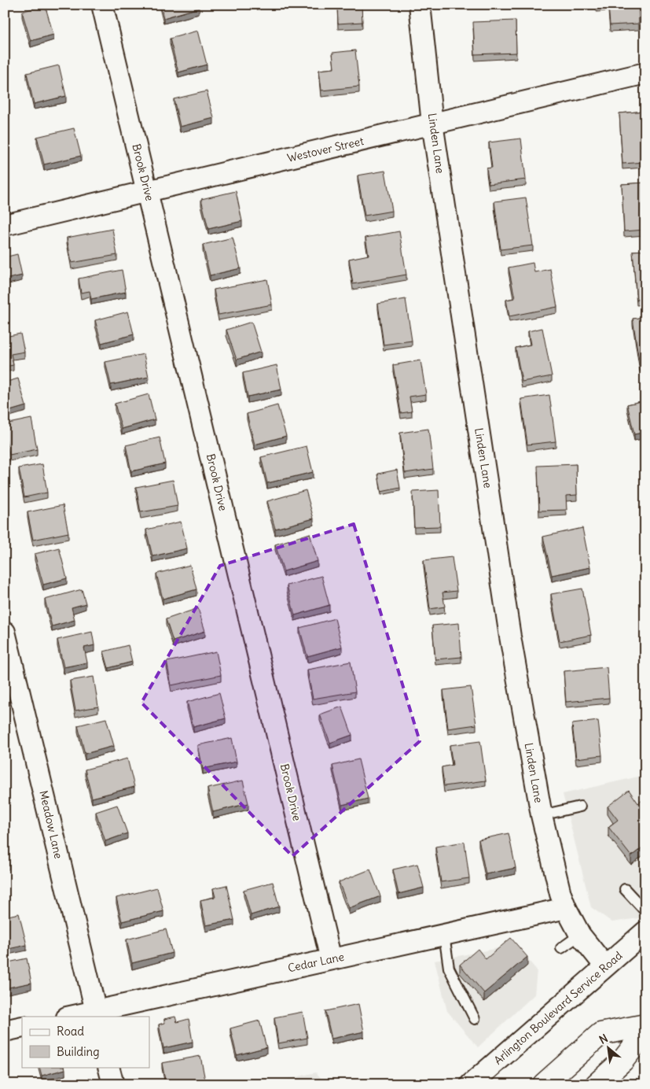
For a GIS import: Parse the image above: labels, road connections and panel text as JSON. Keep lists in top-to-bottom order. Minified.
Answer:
{"streets":{"street":["Linden Lane","Westover Street","Brook Drive","Meadow Lane","Cedar Lane","Arlington Boulevard Service Road"]},"crossings":[["Linden Lane","Westover Street"],["Linden Lane","Cedar Lane"],["Linden Lane","Arlington Boulevard Service Road"],["Westover Street","Brook Drive"],["Brook Drive","Cedar Lane"],["Meadow Lane","Cedar Lane"]],"legend":["Road","Building"],"north":"top left"}
